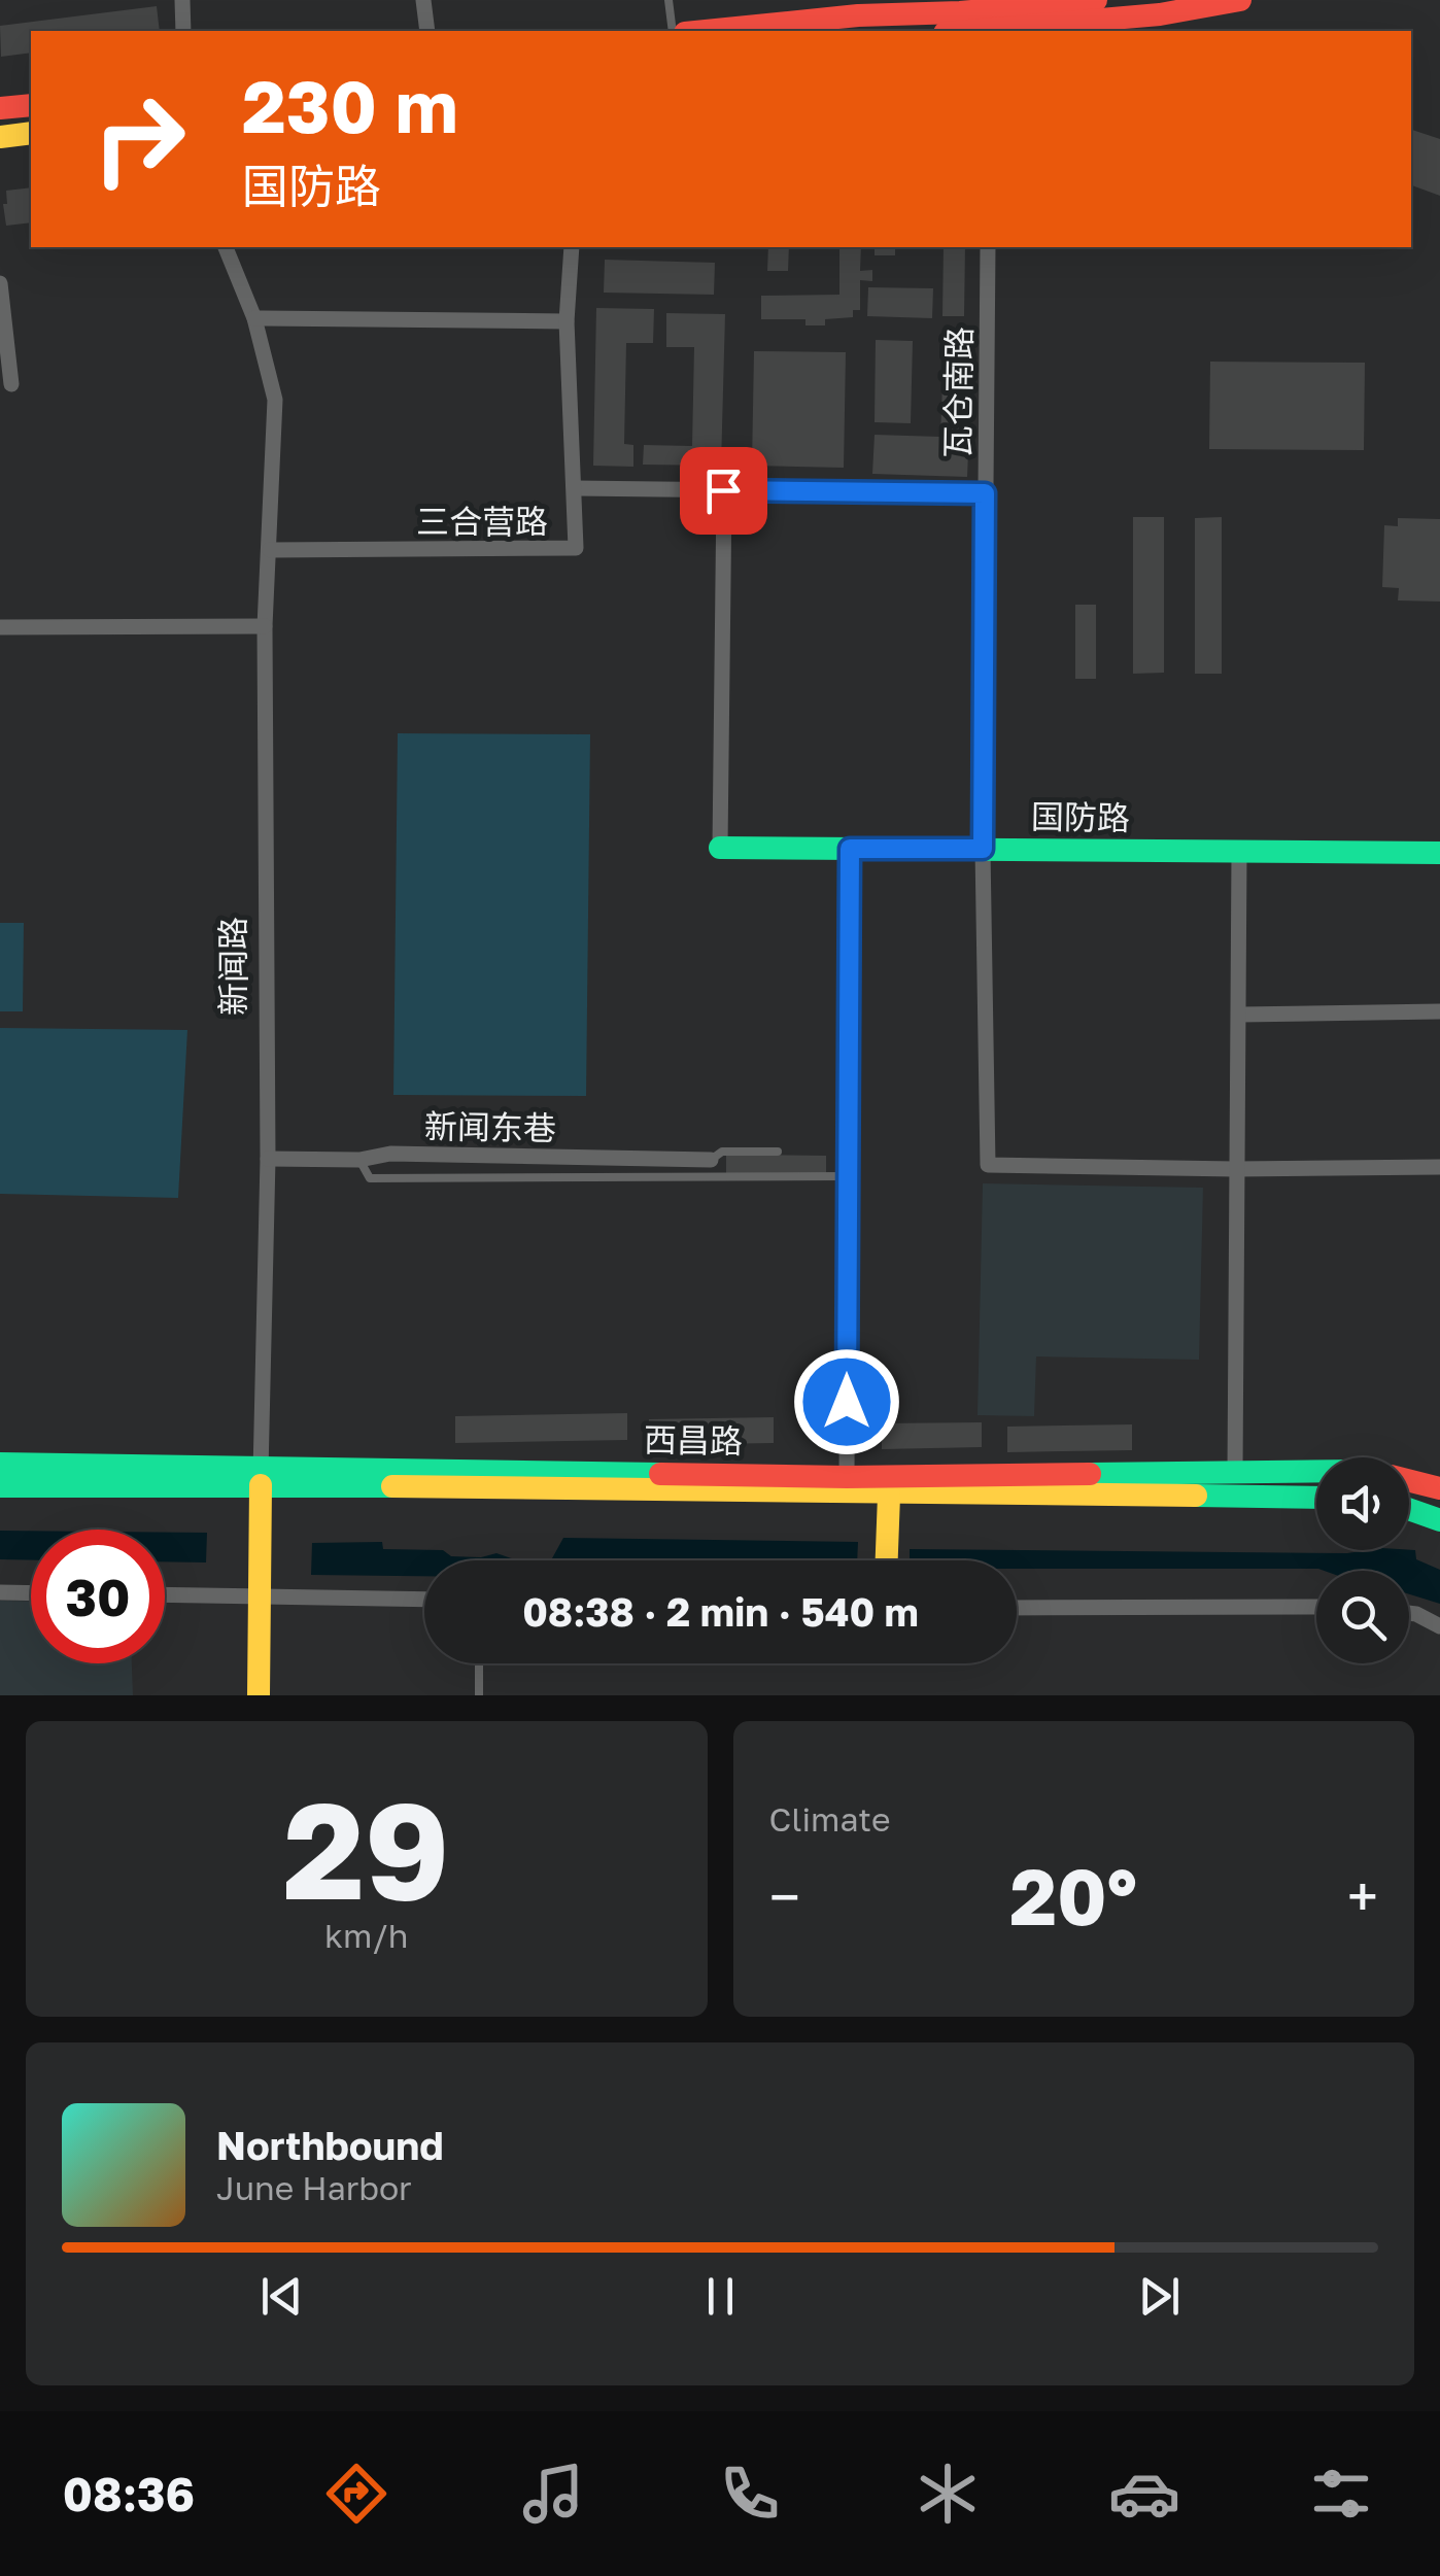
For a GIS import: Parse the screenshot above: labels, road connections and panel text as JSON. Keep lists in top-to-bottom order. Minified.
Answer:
{"streets":{"main road":["国防路","新闻路","西昌路"],"street":["瓦仓南路","三合营路","新闻东巷"]},"crossings":[["瓦仓南路","国防路"],["三合营路","新闻路"],["新闻路","新闻东巷"],["新闻路","西昌路"]],"page":{"turn":["230 m","国防路"],"limit":"30","trip":"08:38 · 2 min · 540 m","tile":[["29","km/h"],"Climate"],"heat":["−","20°","+"],"song":["Northbound","June Harbor"],"tabs":"08:36"}}
